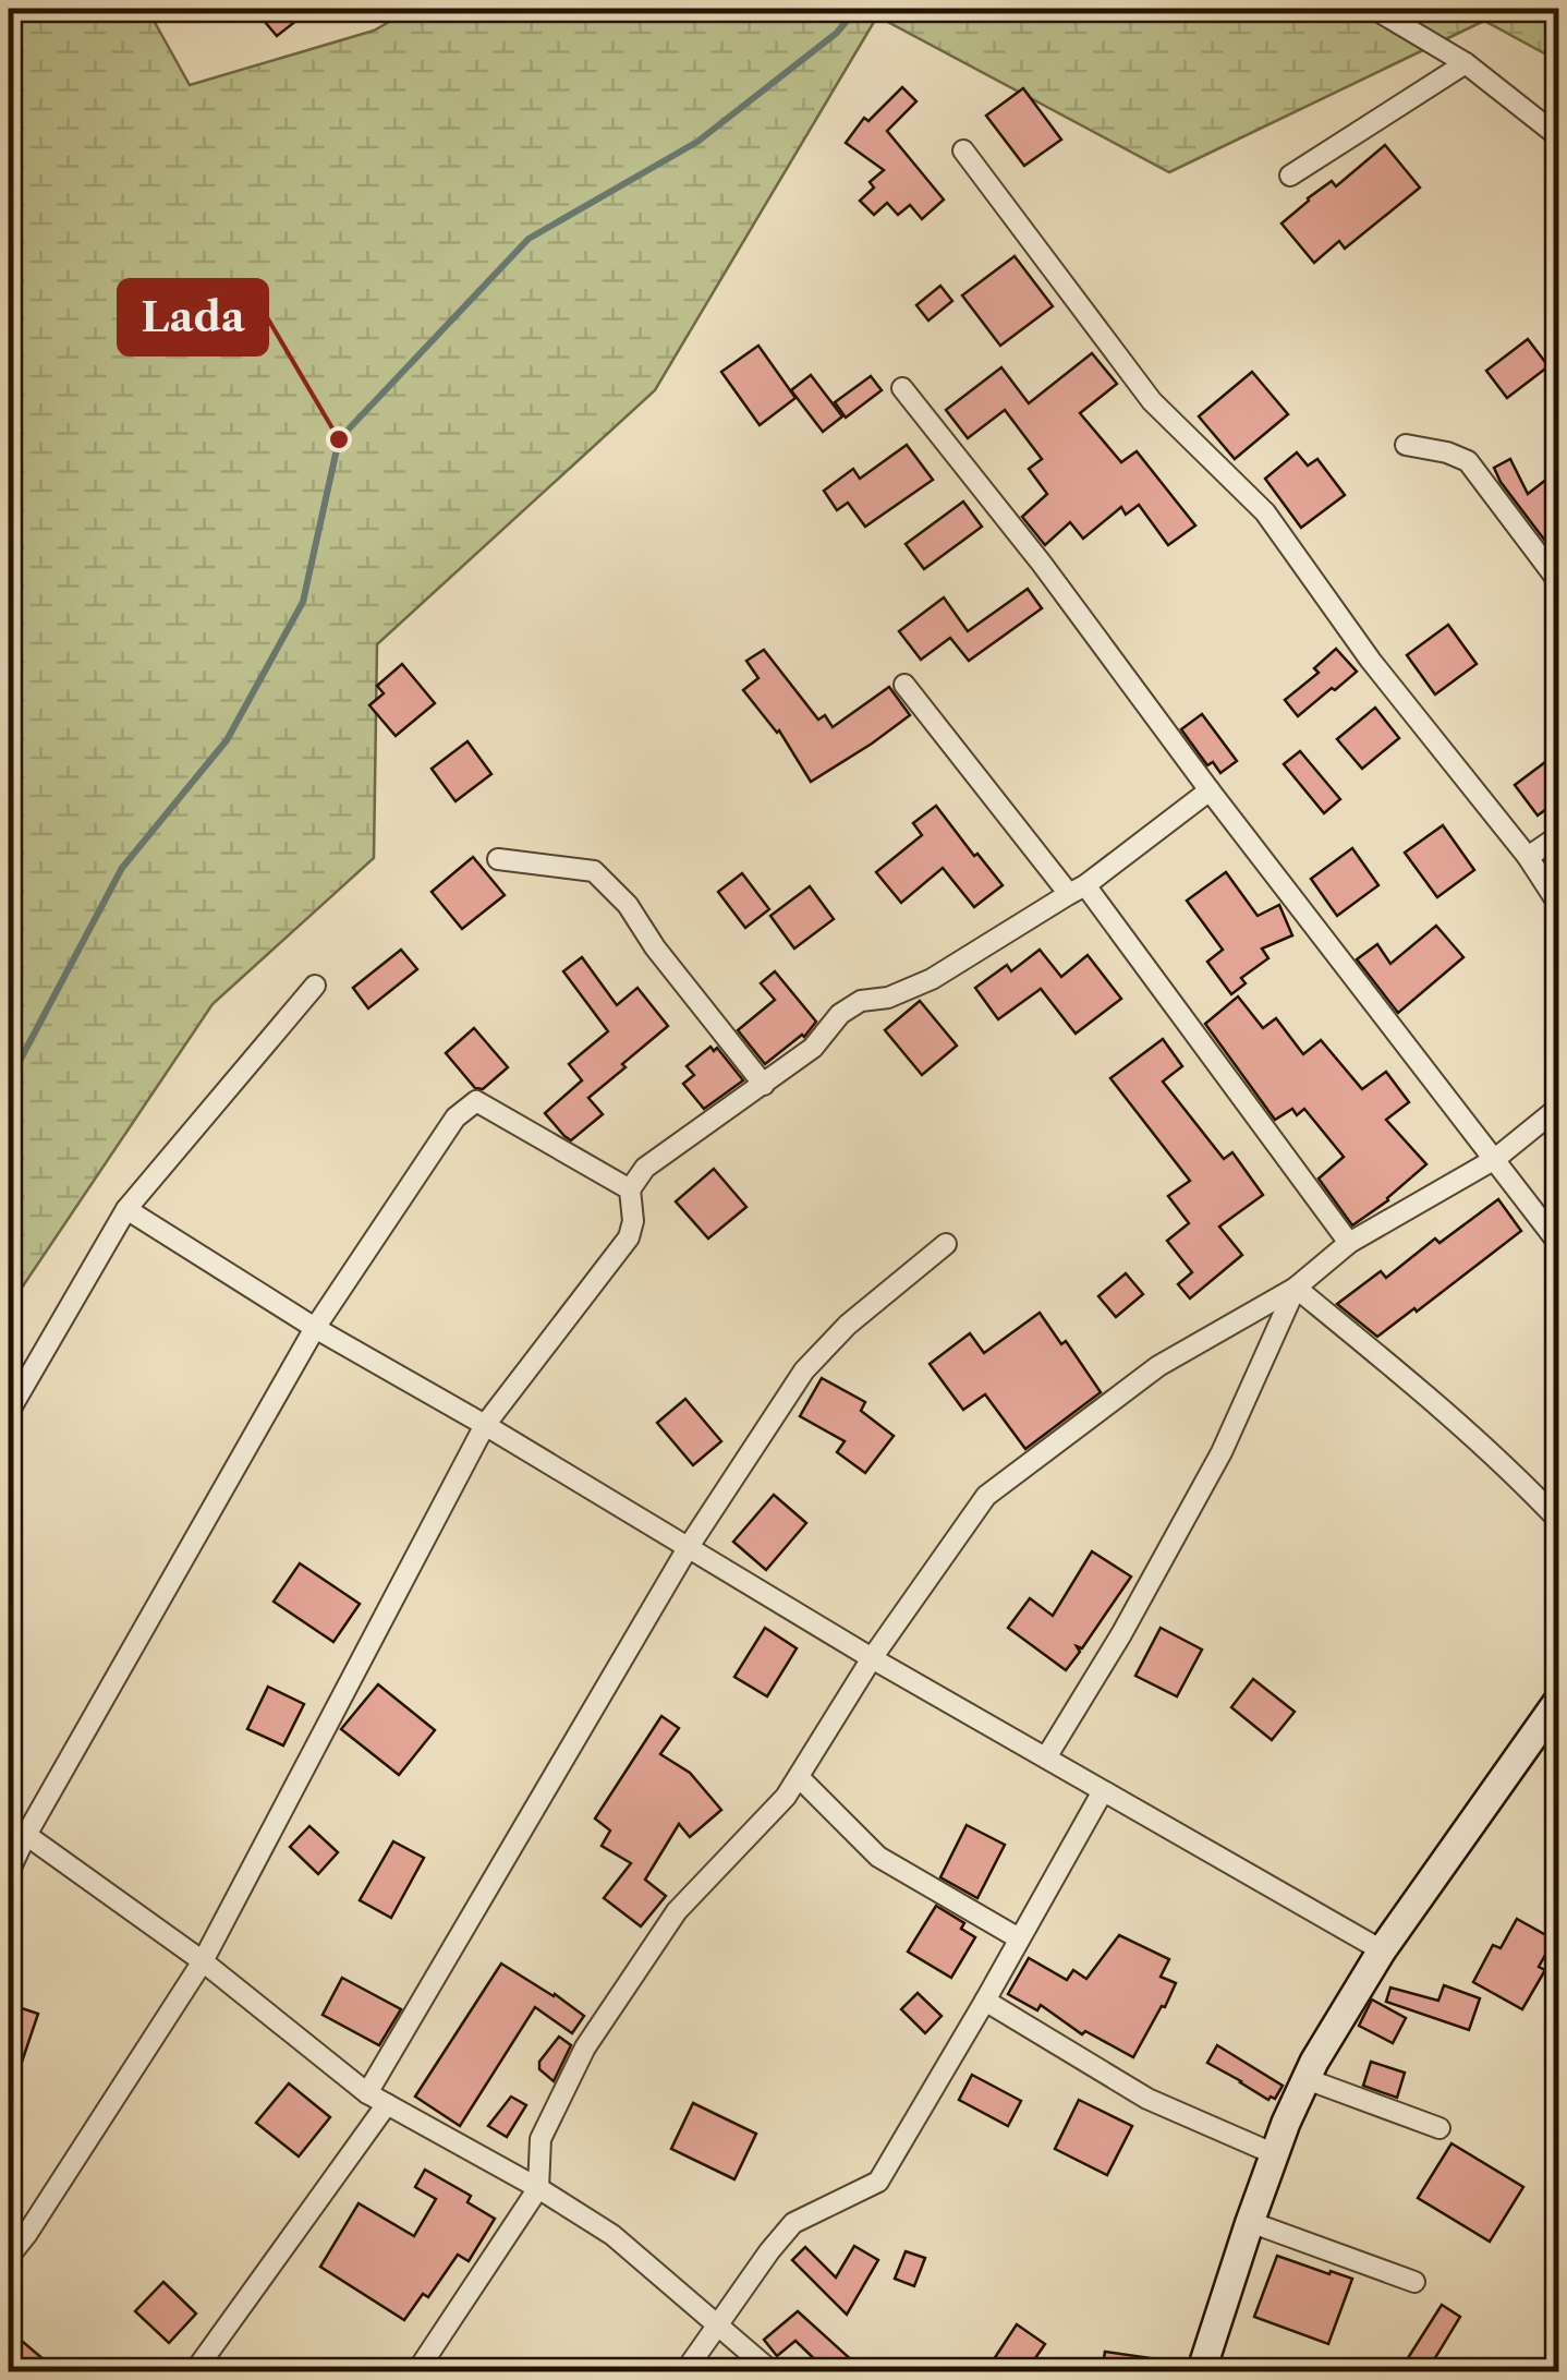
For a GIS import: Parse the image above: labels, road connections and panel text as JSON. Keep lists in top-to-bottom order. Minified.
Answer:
{"places":["Lada"]}
